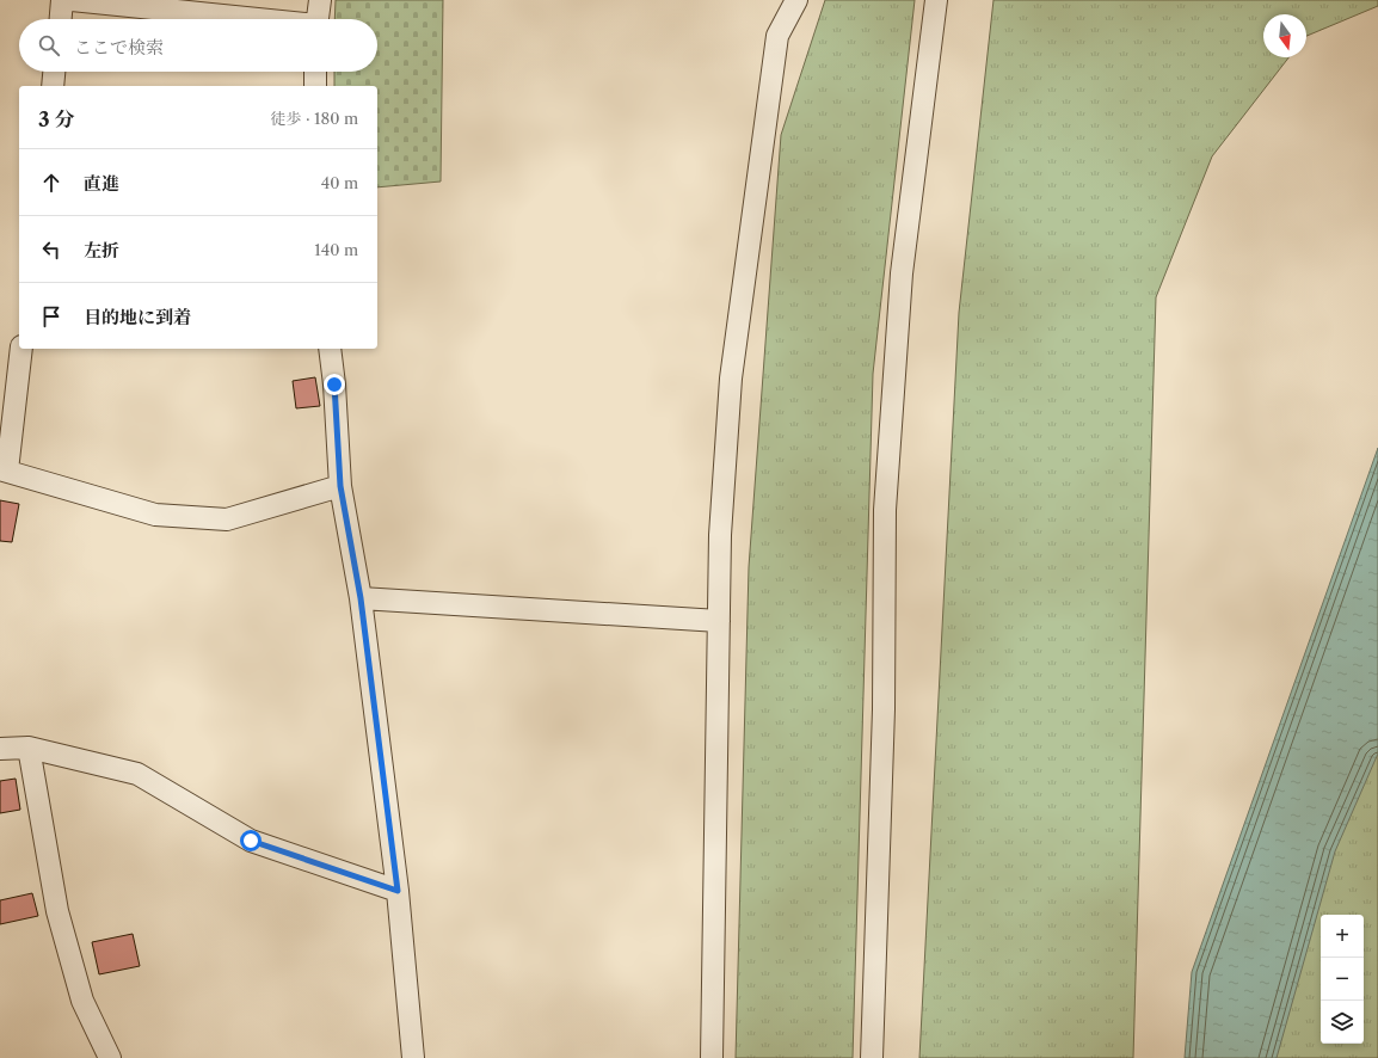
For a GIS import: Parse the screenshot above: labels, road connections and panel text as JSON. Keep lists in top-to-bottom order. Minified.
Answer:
{"north":"bottom","page":{"search":"ここで検索","heading":["3 分","徒歩 · 180 m"],"list":[["直進","40 m"],["左折","140 m"],"目的地に到着"],"map_buttons":["+","−"]}}
